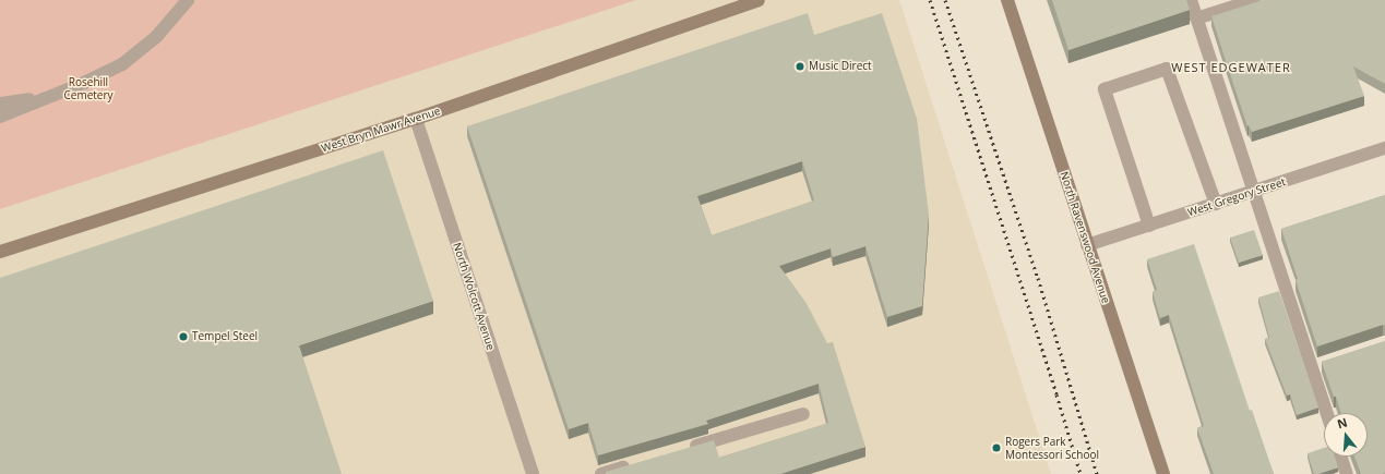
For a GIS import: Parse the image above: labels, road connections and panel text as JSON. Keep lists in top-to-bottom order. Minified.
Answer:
{"streets":{"street":["West Bryn Mawr Avenue","West Gregory Street","North Ravenswood Avenue","North Wolcott Avenue"]},"crossings":[["West Bryn Mawr Avenue","North Wolcott Avenue"],["West Gregory Street","North Ravenswood Avenue"]],"districts":["WEST EDGEWATER"],"parks":["Rosehill Cemetery"],"places":["Music Direct","Tempel Steel","Rogers Park Montessori School"],"north":"top"}
